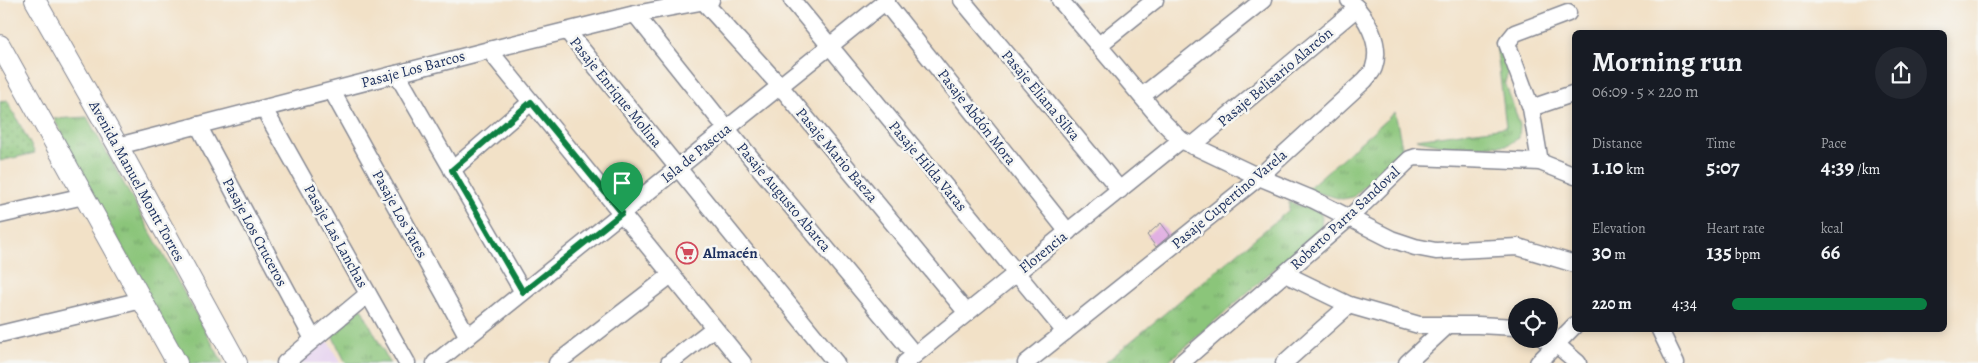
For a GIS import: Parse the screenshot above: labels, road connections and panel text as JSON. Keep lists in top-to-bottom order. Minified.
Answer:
{"streets":{"street":["Pasaje Los Barcos","Pasaje Belisario Alarcón","Pasaje Enrique Molina","Pasaje Eliana Silva","Pasaje Abdón Mora","Isla de Pascua","Pasaje Mario Baeza","Pasaje Hilda Varas","Avenida Manuel Montt Torres","Pasaje Augusto Abarca","Pasaje Cupertino Varela","Pasaje Los Yates","Roberto Parra Sandoval","Pasaje Los Cruceros","Pasaje Las Lanchas","Florencia"]},"crossings":[["Pasaje Los Barcos","Pasaje Enrique Molina"],["Pasaje Los Barcos","Pasaje Mario Baeza"],["Pasaje Los Barcos","Avenida Manuel Montt Torres"],["Pasaje Los Barcos","Pasaje Augusto Abarca"],["Pasaje Los Barcos","Pasaje Los Yates"],["Pasaje Los Barcos","Pasaje Los Cruceros"],["Pasaje Los Barcos","Pasaje Las Lanchas"],["Pasaje Belisario Alarcón","Pasaje Cupertino Varela"],["Pasaje Belisario Alarcón","Florencia"],["Pasaje Enrique Molina","Isla de Pascua"],["Pasaje Eliana Silva","Florencia"],["Pasaje Abdón Mora","Isla de Pascua"],["Pasaje Abdón Mora","Florencia"],["Isla de Pascua","Pasaje Mario Baeza"],["Isla de Pascua","Pasaje Hilda Varas"],["Isla de Pascua","Pasaje Augusto Abarca"],["Isla de Pascua","Pasaje Los Yates"],["Pasaje Mario Baeza","Florencia"],["Pasaje Hilda Varas","Pasaje Cupertino Varela"],["Pasaje Hilda Varas","Florencia"],["Pasaje Augusto Abarca","Florencia"]],"places":{"supermarket":["Almacén"]},"page":{"heading":["Morning run","06:09 · 5 × 220 m"],"stats":[["Distance","1.10 km"],["Time","5:07"],["Pace","4:39 /km"],["Elevation","30 m"],["Heart rate","135 bpm"],["kcal","66"]],"list":[{"name":"220 m","note":"4:34"}]}}
